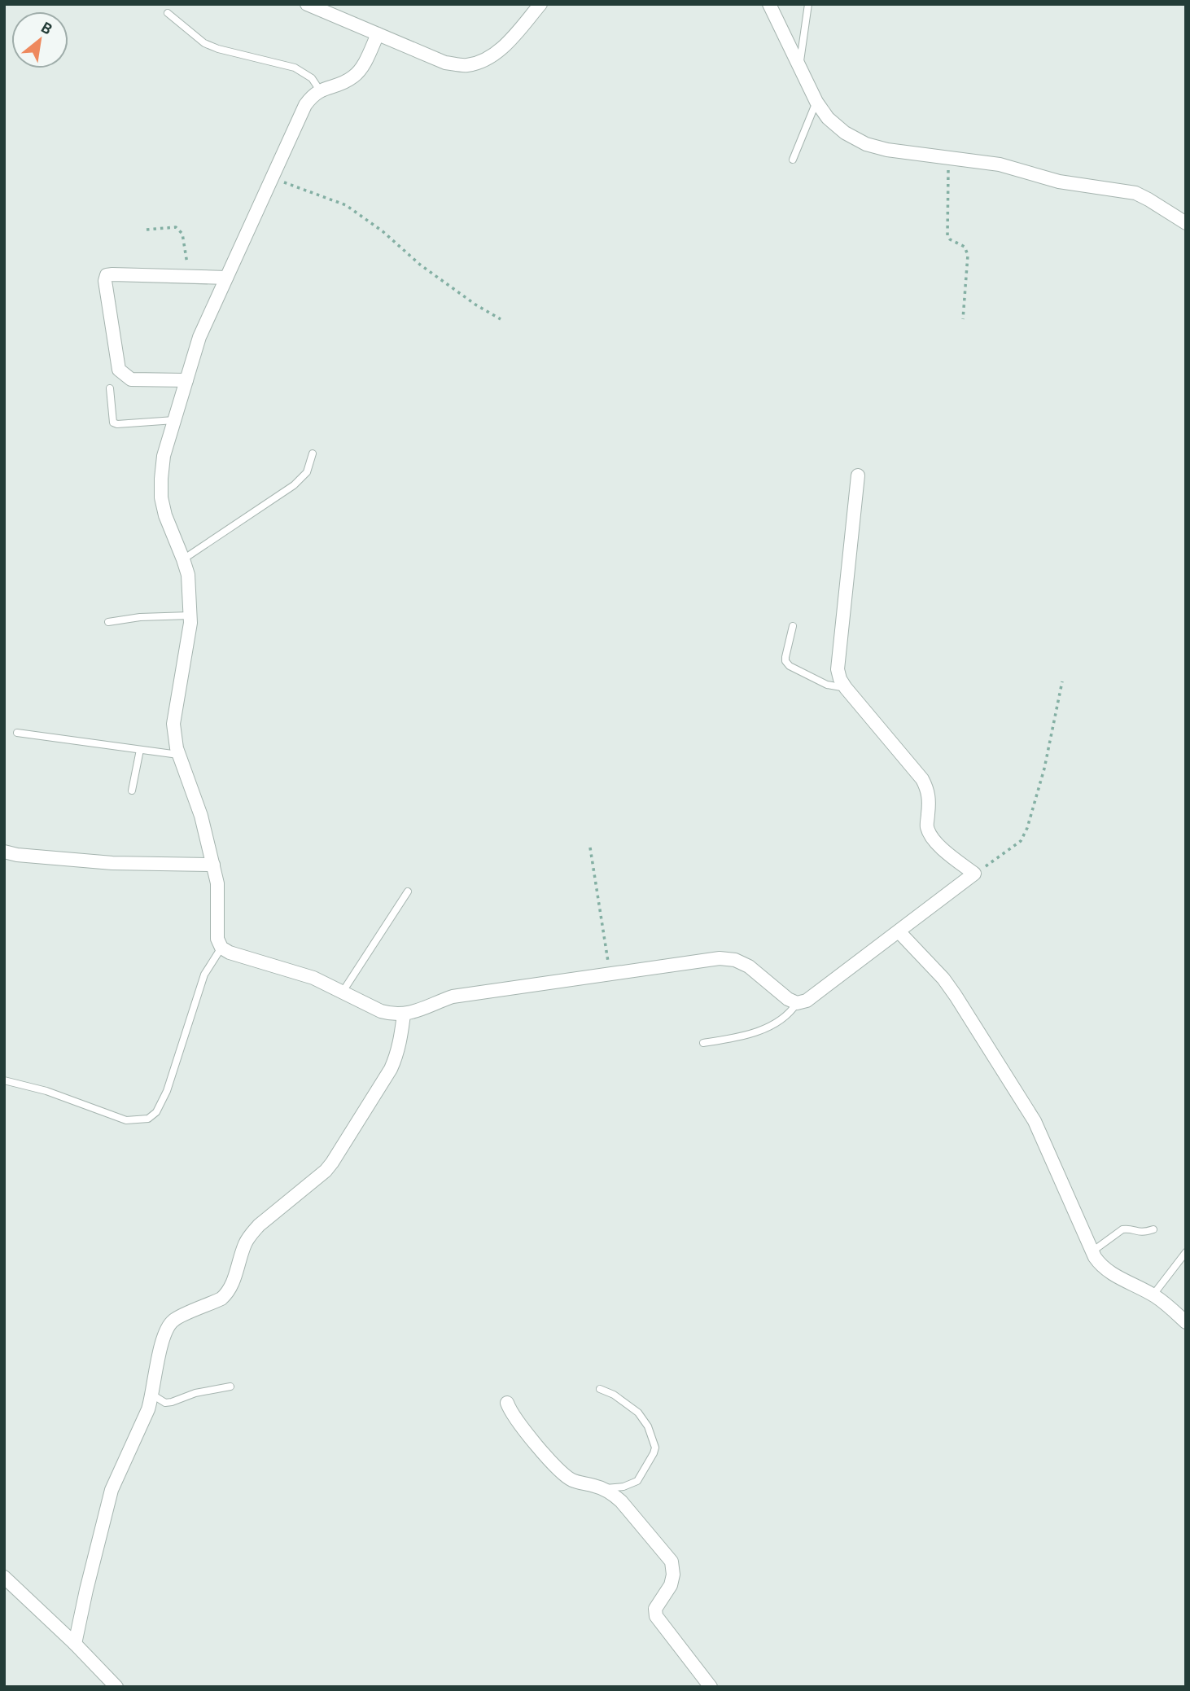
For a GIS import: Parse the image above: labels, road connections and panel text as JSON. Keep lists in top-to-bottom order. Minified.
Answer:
{"north":"top right"}
